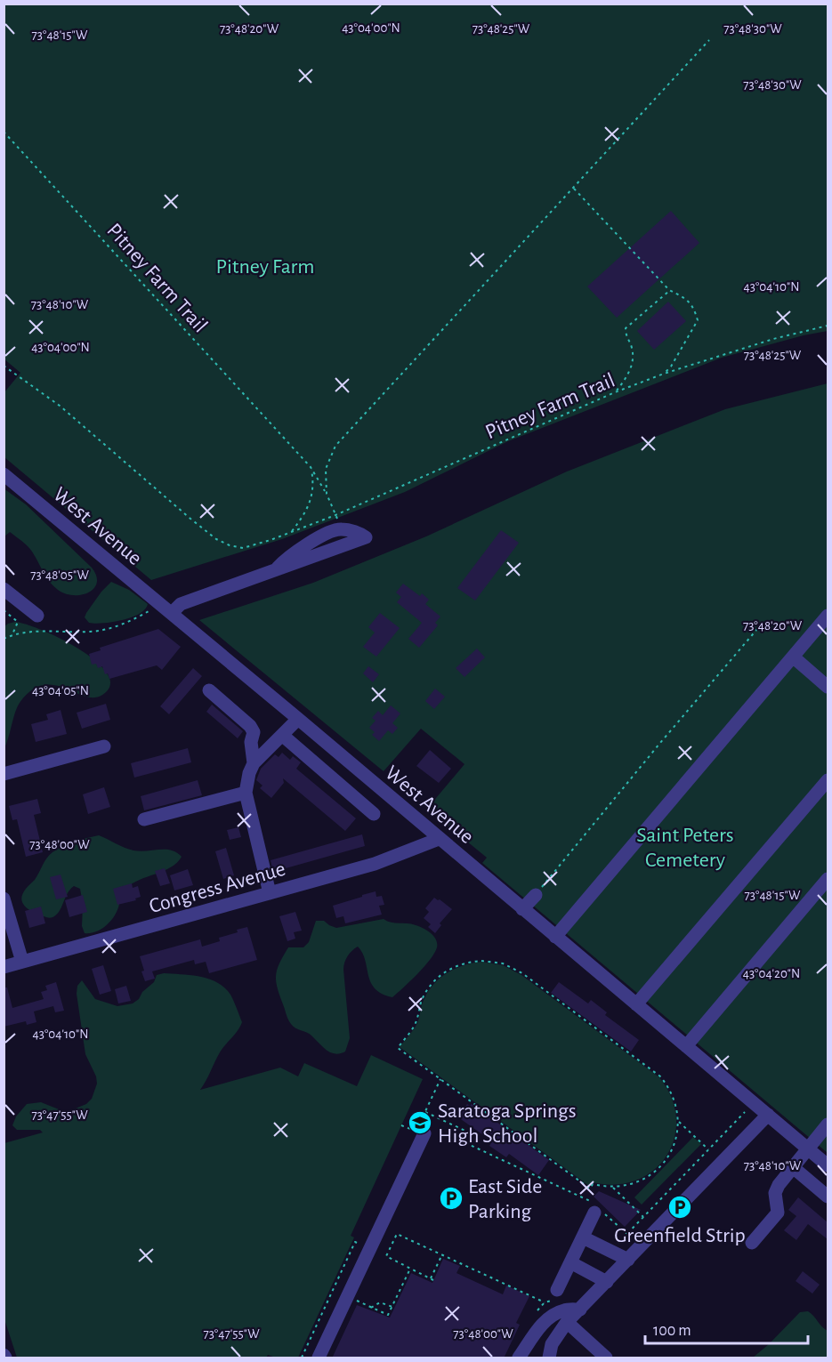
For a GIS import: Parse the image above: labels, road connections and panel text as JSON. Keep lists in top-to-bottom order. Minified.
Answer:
{"streets":{"street":["West Avenue","Congress Avenue"],"path":["Pitney Farm Trail"]},"crossings":[["West Avenue","Congress Avenue"]],"parks":["Pitney Farm","Saint Peters Cemetery"],"places":{"school or university":["Saratoga Springs High School"],"parking":["East Side Parking","Greenfield Strip"]},"scale_bar":"100 m","coordinates":["43°04'00\"N","73°48'20\"W","73°48'25\"W","73°48'30\"W","73°48'15\"W","43°04'10\"N","73°48'10\"W","73°48'05\"W","43°04'05\"N","73°48'00\"W","43°04'20\"N","73°47'55\"W"]}
